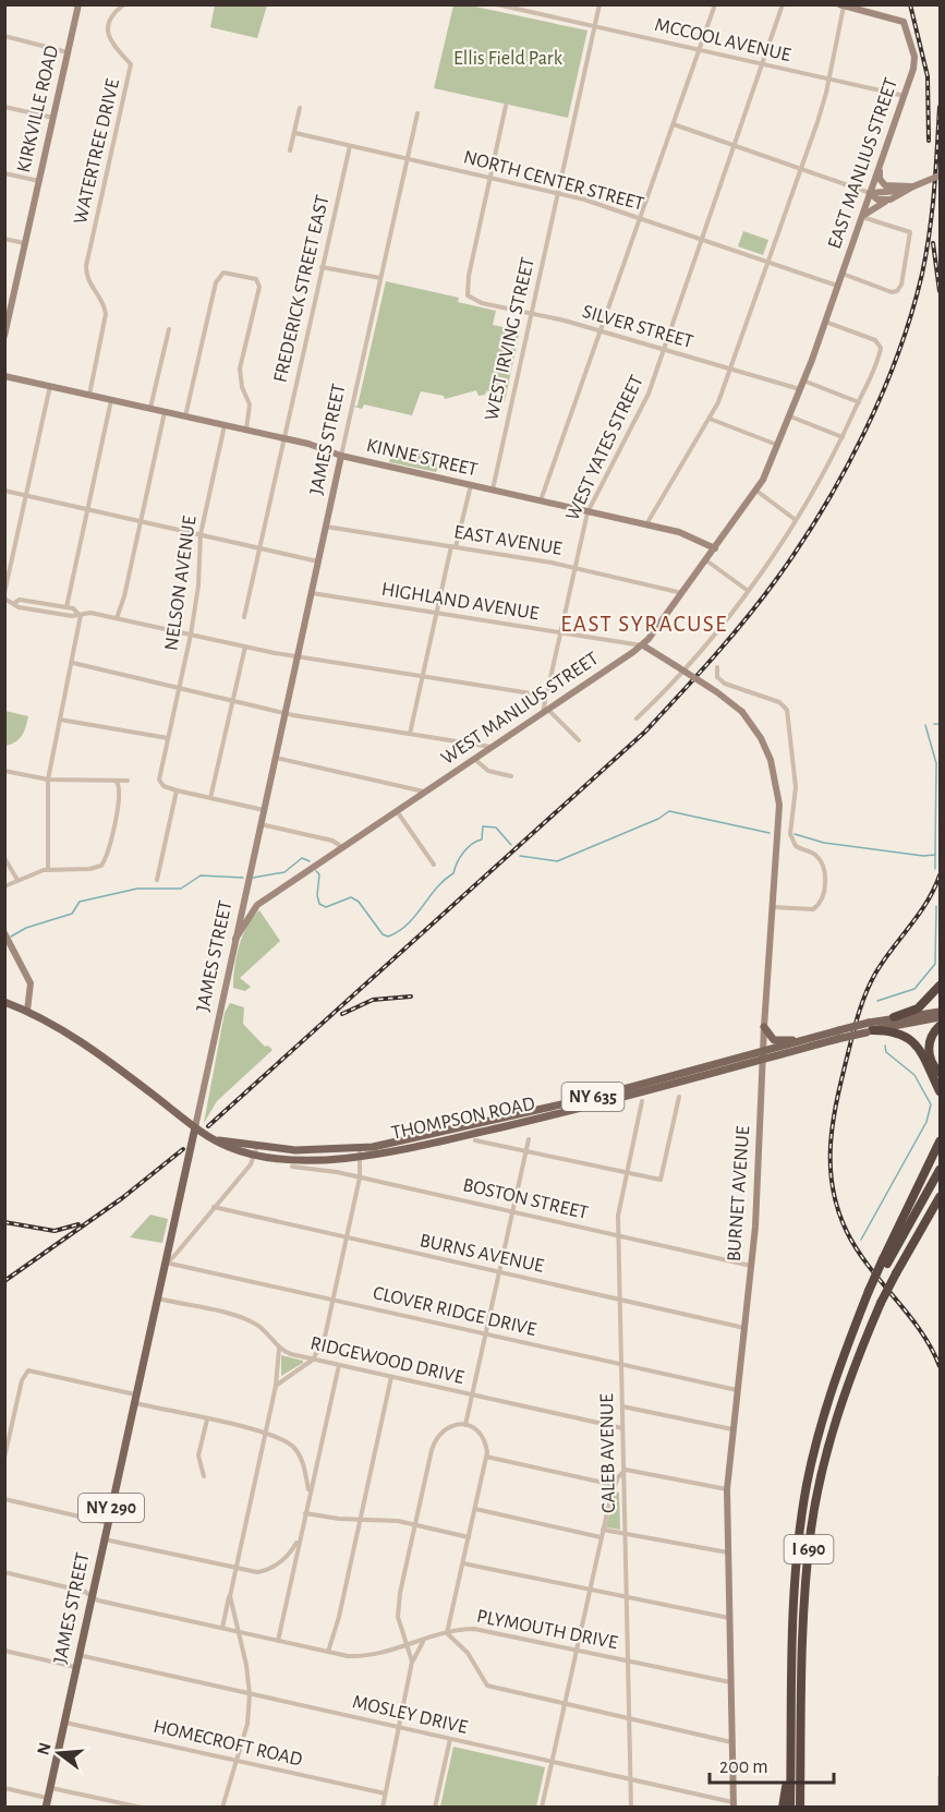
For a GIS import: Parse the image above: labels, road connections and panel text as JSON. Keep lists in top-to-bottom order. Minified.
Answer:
{"streets":{"highway":["I 690"],"main road":["JAMES STREET","NY 635","THOMPSON ROAD","NY 290"],"street":["MCCOOL AVENUE","KIRKVILLE ROAD","WATERTREE DRIVE","EAST MANLIUS STREET","NORTH CENTER STREET","FREDERICK STREET EAST","SILVER STREET","WEST IRVING STREET","WEST YATES STREET","KINNE STREET","EAST AVENUE","NELSON AVENUE","HIGHLAND AVENUE","WEST MANLIUS STREET","BURNET AVENUE","BOSTON STREET","BURNS AVENUE","CLOVER RIDGE DRIVE","RIDGEWOOD DRIVE","CALEB AVENUE","PLYMOUTH DRIVE","MOSLEY DRIVE","HOMECROFT ROAD"]},"crossings":[["MCCOOL AVENUE","EAST MANLIUS STREET"],["MCCOOL AVENUE","WEST IRVING STREET"],["MCCOOL AVENUE","WEST YATES STREET"],["WATERTREE DRIVE","KINNE STREET"],["EAST MANLIUS STREET","WEST MANLIUS STREET"],["NORTH CENTER STREET","FREDERICK STREET EAST"],["NORTH CENTER STREET","SILVER STREET"],["NORTH CENTER STREET","WEST IRVING STREET"],["NORTH CENTER STREET","JAMES STREET"],["NORTH CENTER STREET","WEST YATES STREET"],["NORTH CENTER STREET","WEST MANLIUS STREET"],["FREDERICK STREET EAST","KINNE STREET"],["SILVER STREET","WEST IRVING STREET"],["SILVER STREET","WEST YATES STREET"],["SILVER STREET","WEST MANLIUS STREET"],["WEST IRVING STREET","KINNE STREET"],["JAMES STREET","KINNE STREET"],["JAMES STREET","EAST AVENUE"],["JAMES STREET","HIGHLAND AVENUE"],["JAMES STREET","WEST MANLIUS STREET"],["JAMES STREET","THOMPSON ROAD"],["JAMES STREET","CLOVER RIDGE DRIVE"],["JAMES STREET","RIDGEWOOD DRIVE"],["JAMES STREET","PLYMOUTH DRIVE"],["JAMES STREET","MOSLEY DRIVE"],["JAMES STREET","HOMECROFT ROAD"],["WEST YATES STREET","KINNE STREET"],["WEST YATES STREET","EAST AVENUE"],["WEST YATES STREET","HIGHLAND AVENUE"],["WEST YATES STREET","WEST MANLIUS STREET"],["KINNE STREET","NELSON AVENUE"],["KINNE STREET","WEST MANLIUS STREET"],["EAST AVENUE","WEST MANLIUS STREET"],["HIGHLAND AVENUE","WEST MANLIUS STREET"],["HIGHLAND AVENUE","BURNET AVENUE"],["WEST MANLIUS STREET","BURNET AVENUE"],["THOMPSON ROAD","BURNET AVENUE"],["BURNET AVENUE","BOSTON STREET"],["BURNET AVENUE","BURNS AVENUE"],["BURNET AVENUE","CLOVER RIDGE DRIVE"],["BURNET AVENUE","PLYMOUTH DRIVE"],["BURNET AVENUE","MOSLEY DRIVE"],["BOSTON STREET","CALEB AVENUE"],["BURNS AVENUE","CALEB AVENUE"],["CLOVER RIDGE DRIVE","CALEB AVENUE"],["RIDGEWOOD DRIVE","CALEB AVENUE"],["CALEB AVENUE","PLYMOUTH DRIVE"],["CALEB AVENUE","MOSLEY DRIVE"]],"districts":["EAST SYRACUSE"],"parks":["Ellis Field Park"],"scale_bar":"200 m","north":"left"}
